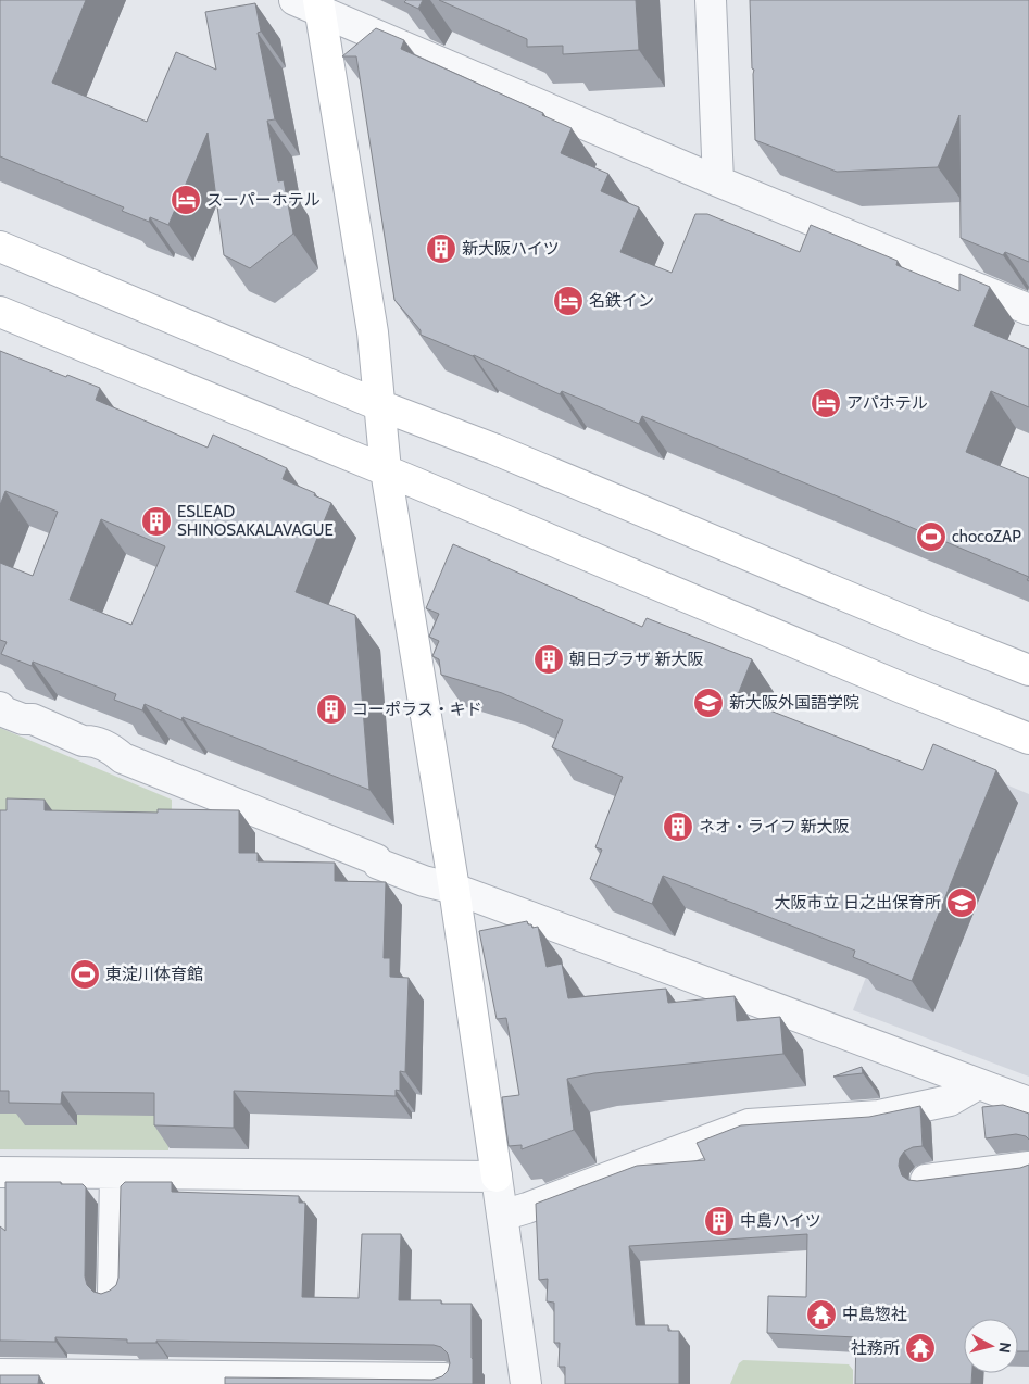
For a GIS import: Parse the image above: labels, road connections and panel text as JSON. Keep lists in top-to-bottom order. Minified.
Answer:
{"places":{"hotel":["スーパーホテル","名鉄イン","アパホテル"],"building":["新大阪ハイツ","ESLEAD SHINOSAKALAVAGUE","朝日プラザ 新大阪","コーポラス・キド","ネオ・ライフ 新大阪","中島ハイツ"],"sports":["chocoZAP","東淀川体育館"],"school or university":["新大阪外国語学院","大阪市立 日之出保育所"],"temple":["中島惣社","社務所"]},"north":"right"}
